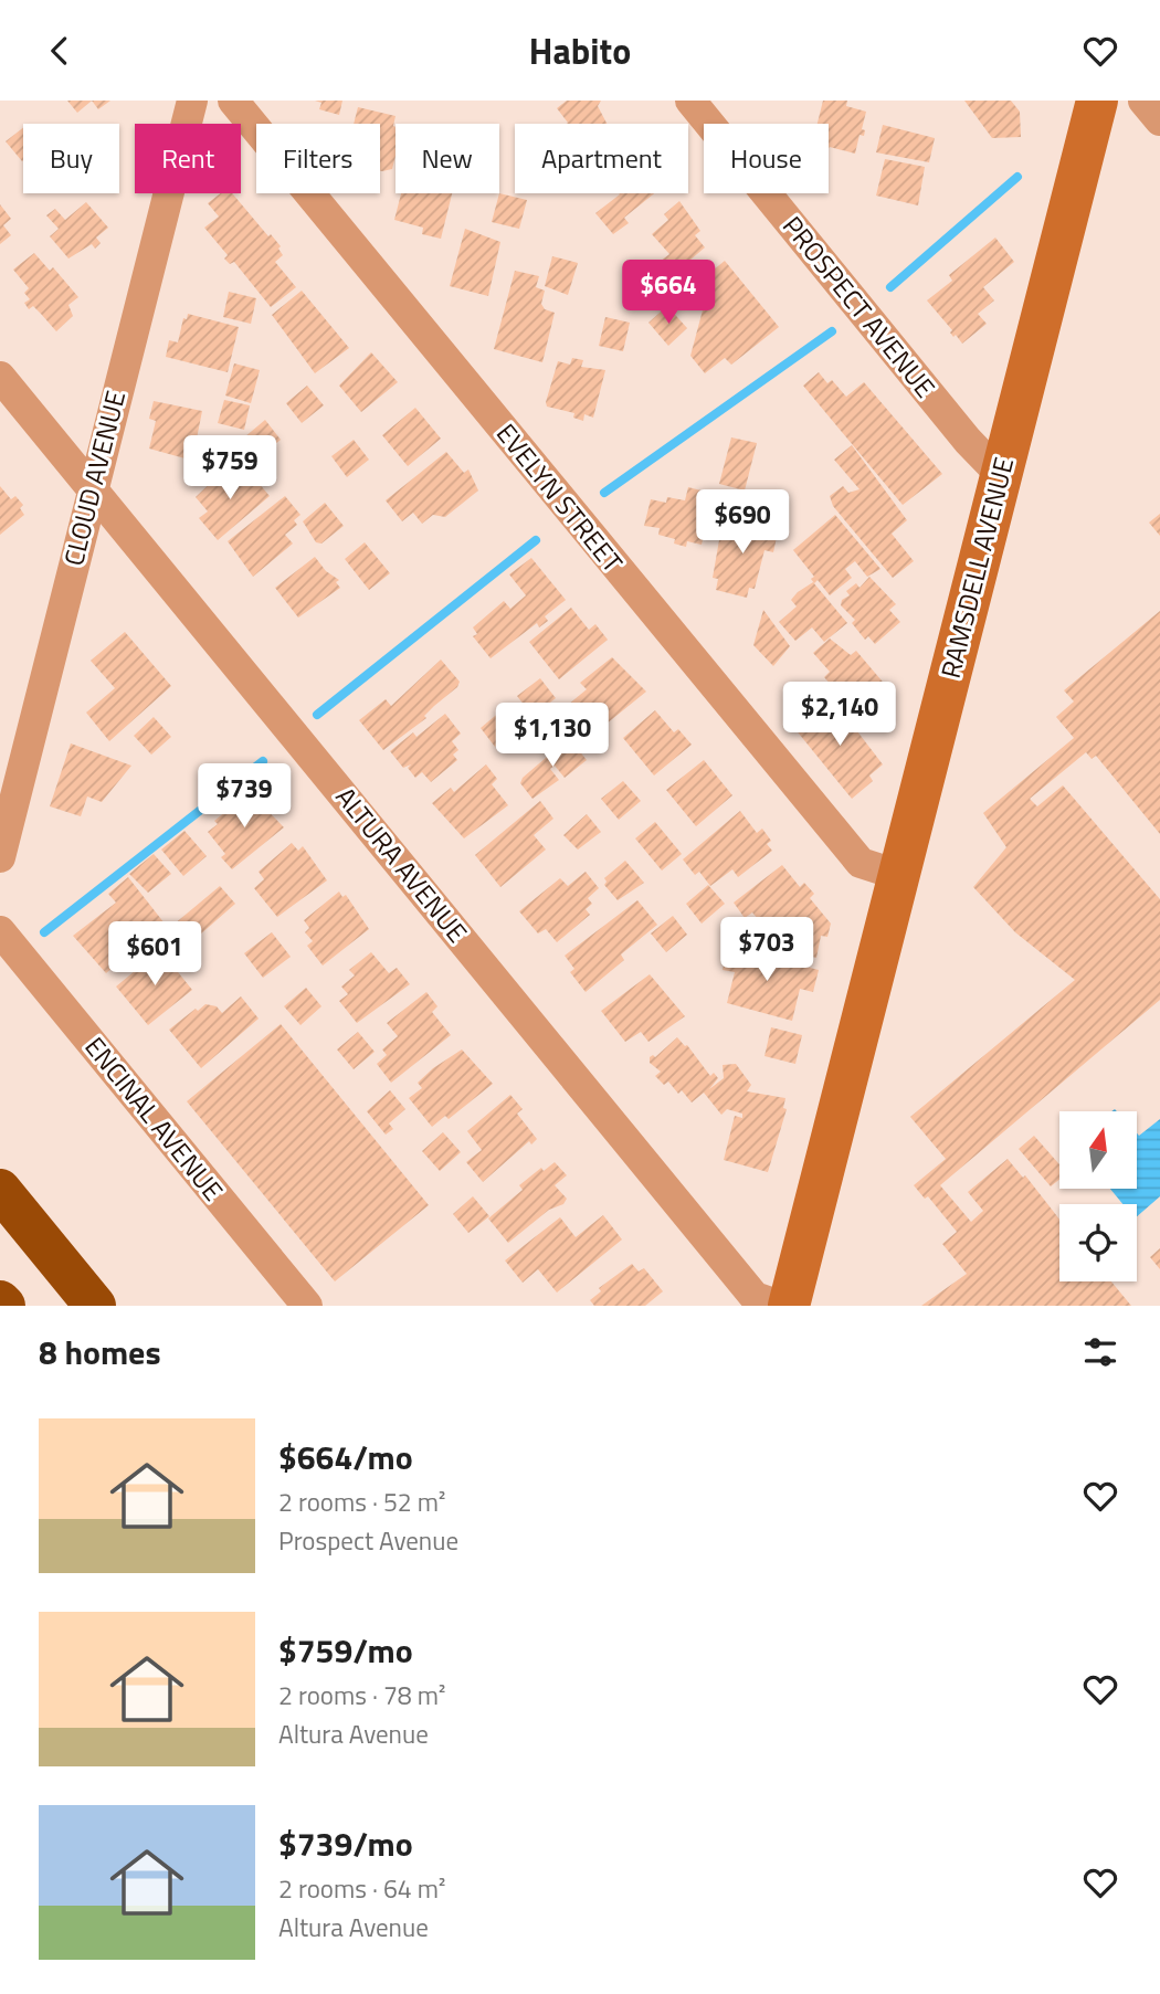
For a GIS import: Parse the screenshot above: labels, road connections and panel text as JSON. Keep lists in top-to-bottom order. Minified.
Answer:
{"streets":{"street":["PROSPECT AVENUE","CLOUD AVENUE","EVELYN STREET","RAMSDELL AVENUE","ALTURA AVENUE","ENCINAL AVENUE"]},"crossings":[["PROSPECT AVENUE","RAMSDELL AVENUE"],["CLOUD AVENUE","ALTURA AVENUE"],["EVELYN STREET","RAMSDELL AVENUE"]],"north":"top","page":{"header":"Habito","chip":["Buy","Rent","Filters","New","Apartment","House"],"price":["$664","$759","$690","$2,140","$1,130","$739","$703","$601"],"heading":"8 homes","list":[{"name":"$664/mo","note":"2 rooms · 52 m² · Prospect Avenue"},{"name":"$759/mo","note":"2 rooms · 78 m² · Altura Avenue"},{"name":"$739/mo","note":"2 rooms · 64 m² · Altura Avenue"}]}}
